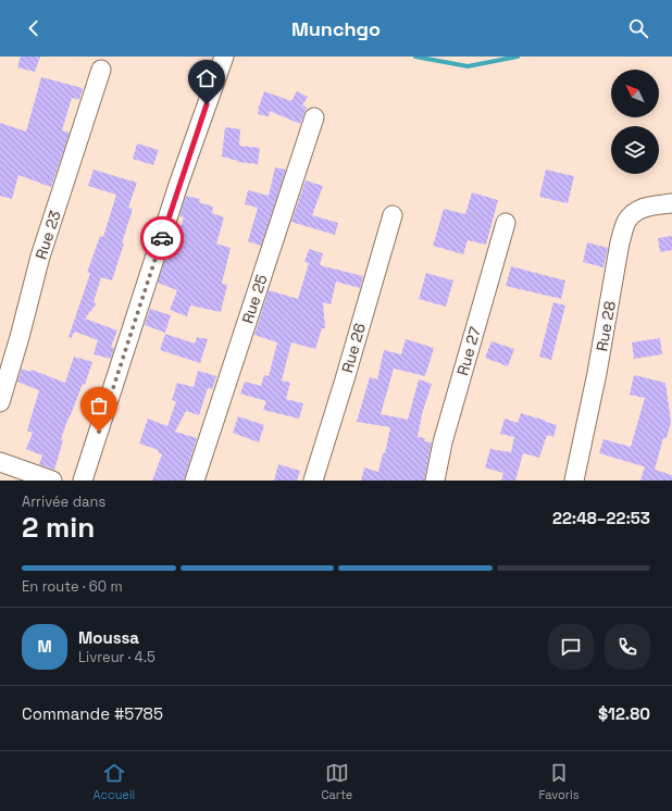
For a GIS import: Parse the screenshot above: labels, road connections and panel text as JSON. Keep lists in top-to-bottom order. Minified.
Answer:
{"streets":{"street":["Rue 23","Rue 25","Rue 28","Rue 26","Rue 27"]},"north":"top left","page":{"header":"Munchgo","heading":["2 min","Arrivée dans","22:48–22:53"],"panel":["Moussa","Livreur · 4.5","Commande #5785","$12.80"],"bar":"En route · 60 m","round":"M","tabs":["Accueil","Carte","Favoris"]}}
